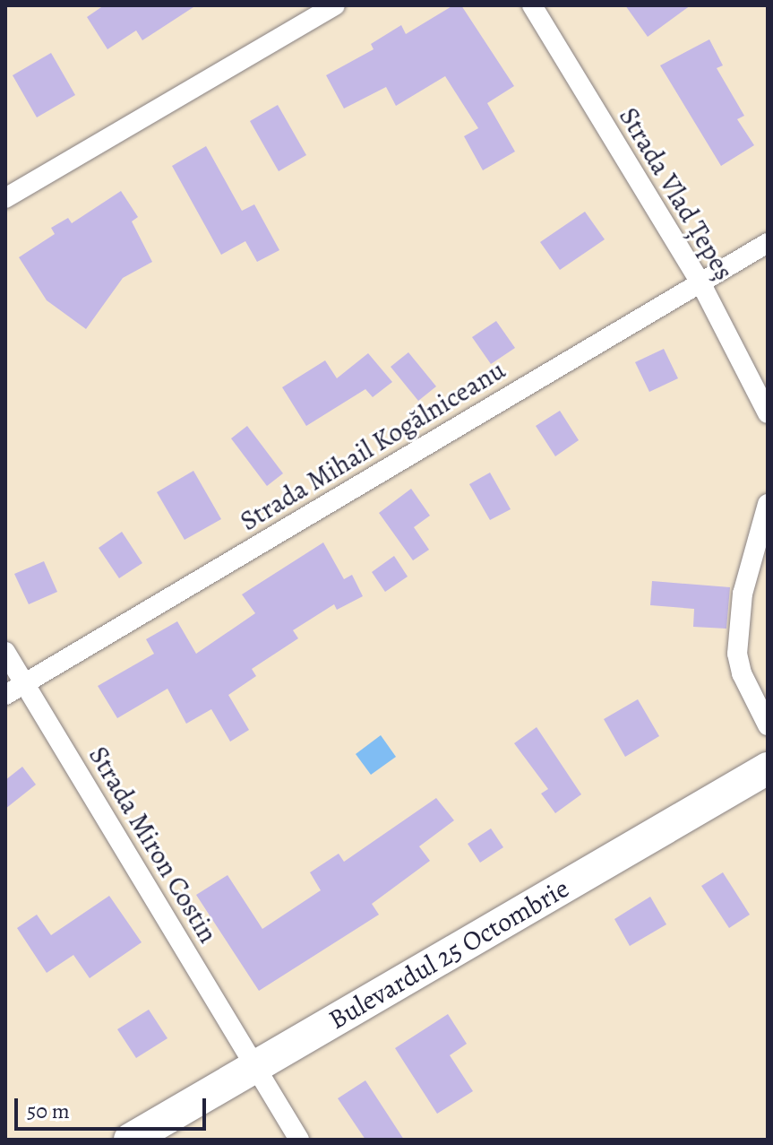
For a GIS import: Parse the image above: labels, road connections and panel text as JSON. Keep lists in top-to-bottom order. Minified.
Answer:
{"streets":{"main road":["Bulevardul 25 Octombrie"],"street":["Strada Vlad Țepeș","Strada Mihail Kogălniceanu","Strada Miron Costin"]},"crossings":[["Strada Vlad Țepeș","Strada Mihail Kogălniceanu"],["Strada Mihail Kogălniceanu","Strada Miron Costin"],["Strada Miron Costin","Bulevardul 25 Octombrie"]],"scale_bar":"50 m"}
